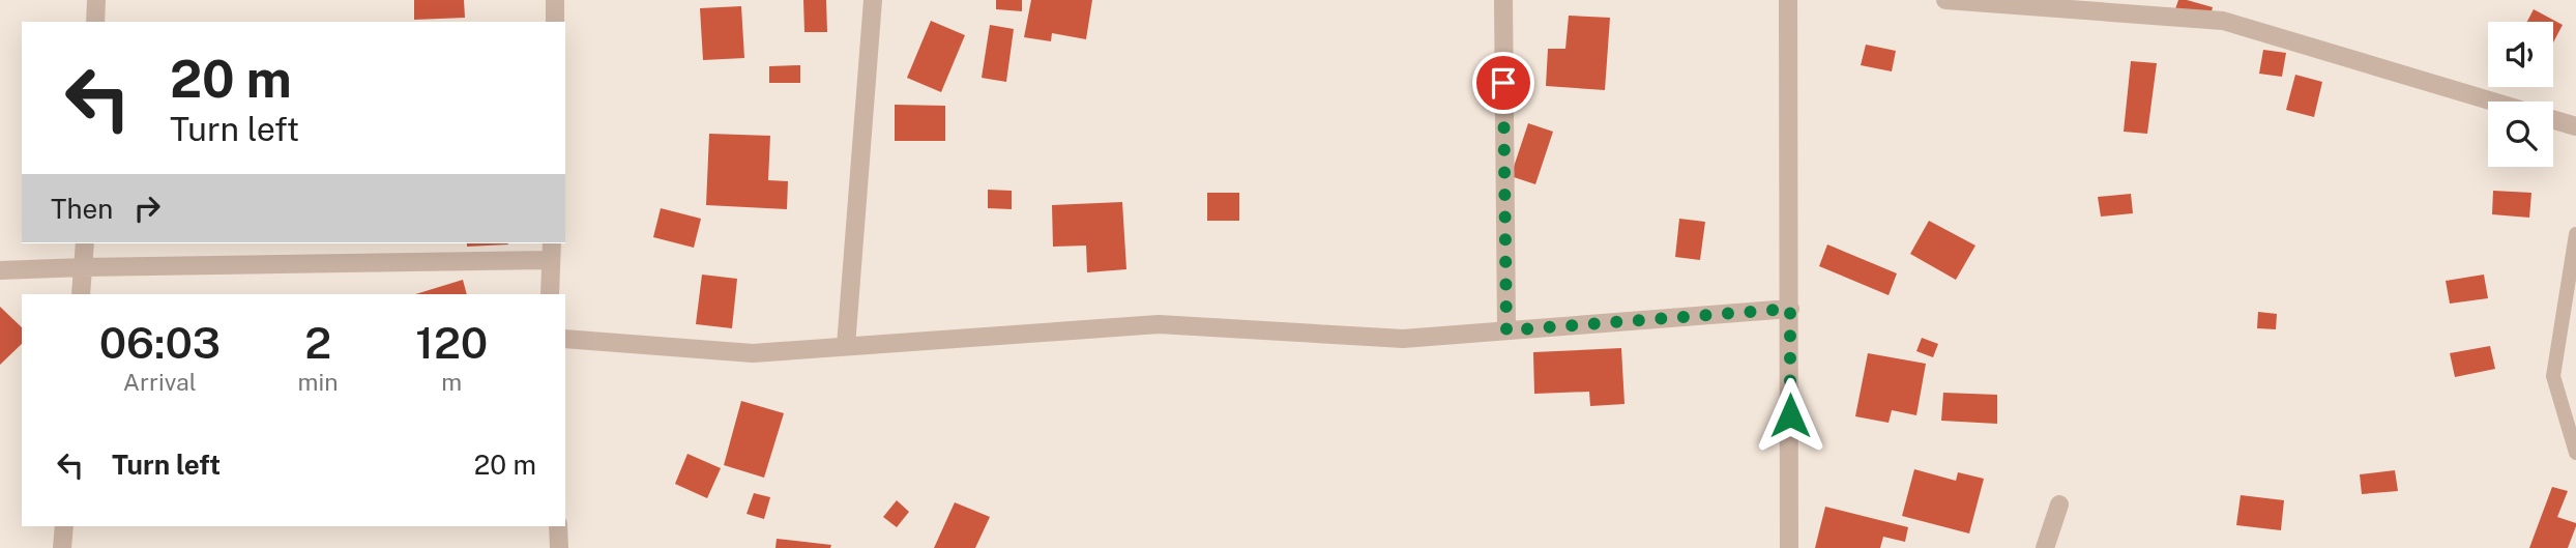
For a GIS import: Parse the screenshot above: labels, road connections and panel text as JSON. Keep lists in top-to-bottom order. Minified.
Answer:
{"page":{"turn":["20 m","Turn left"],"then":"Then","eta":["06:03","Arrival","2","min","120","m"],"list":[{"name":"Turn left","value":"20 m"}]}}
